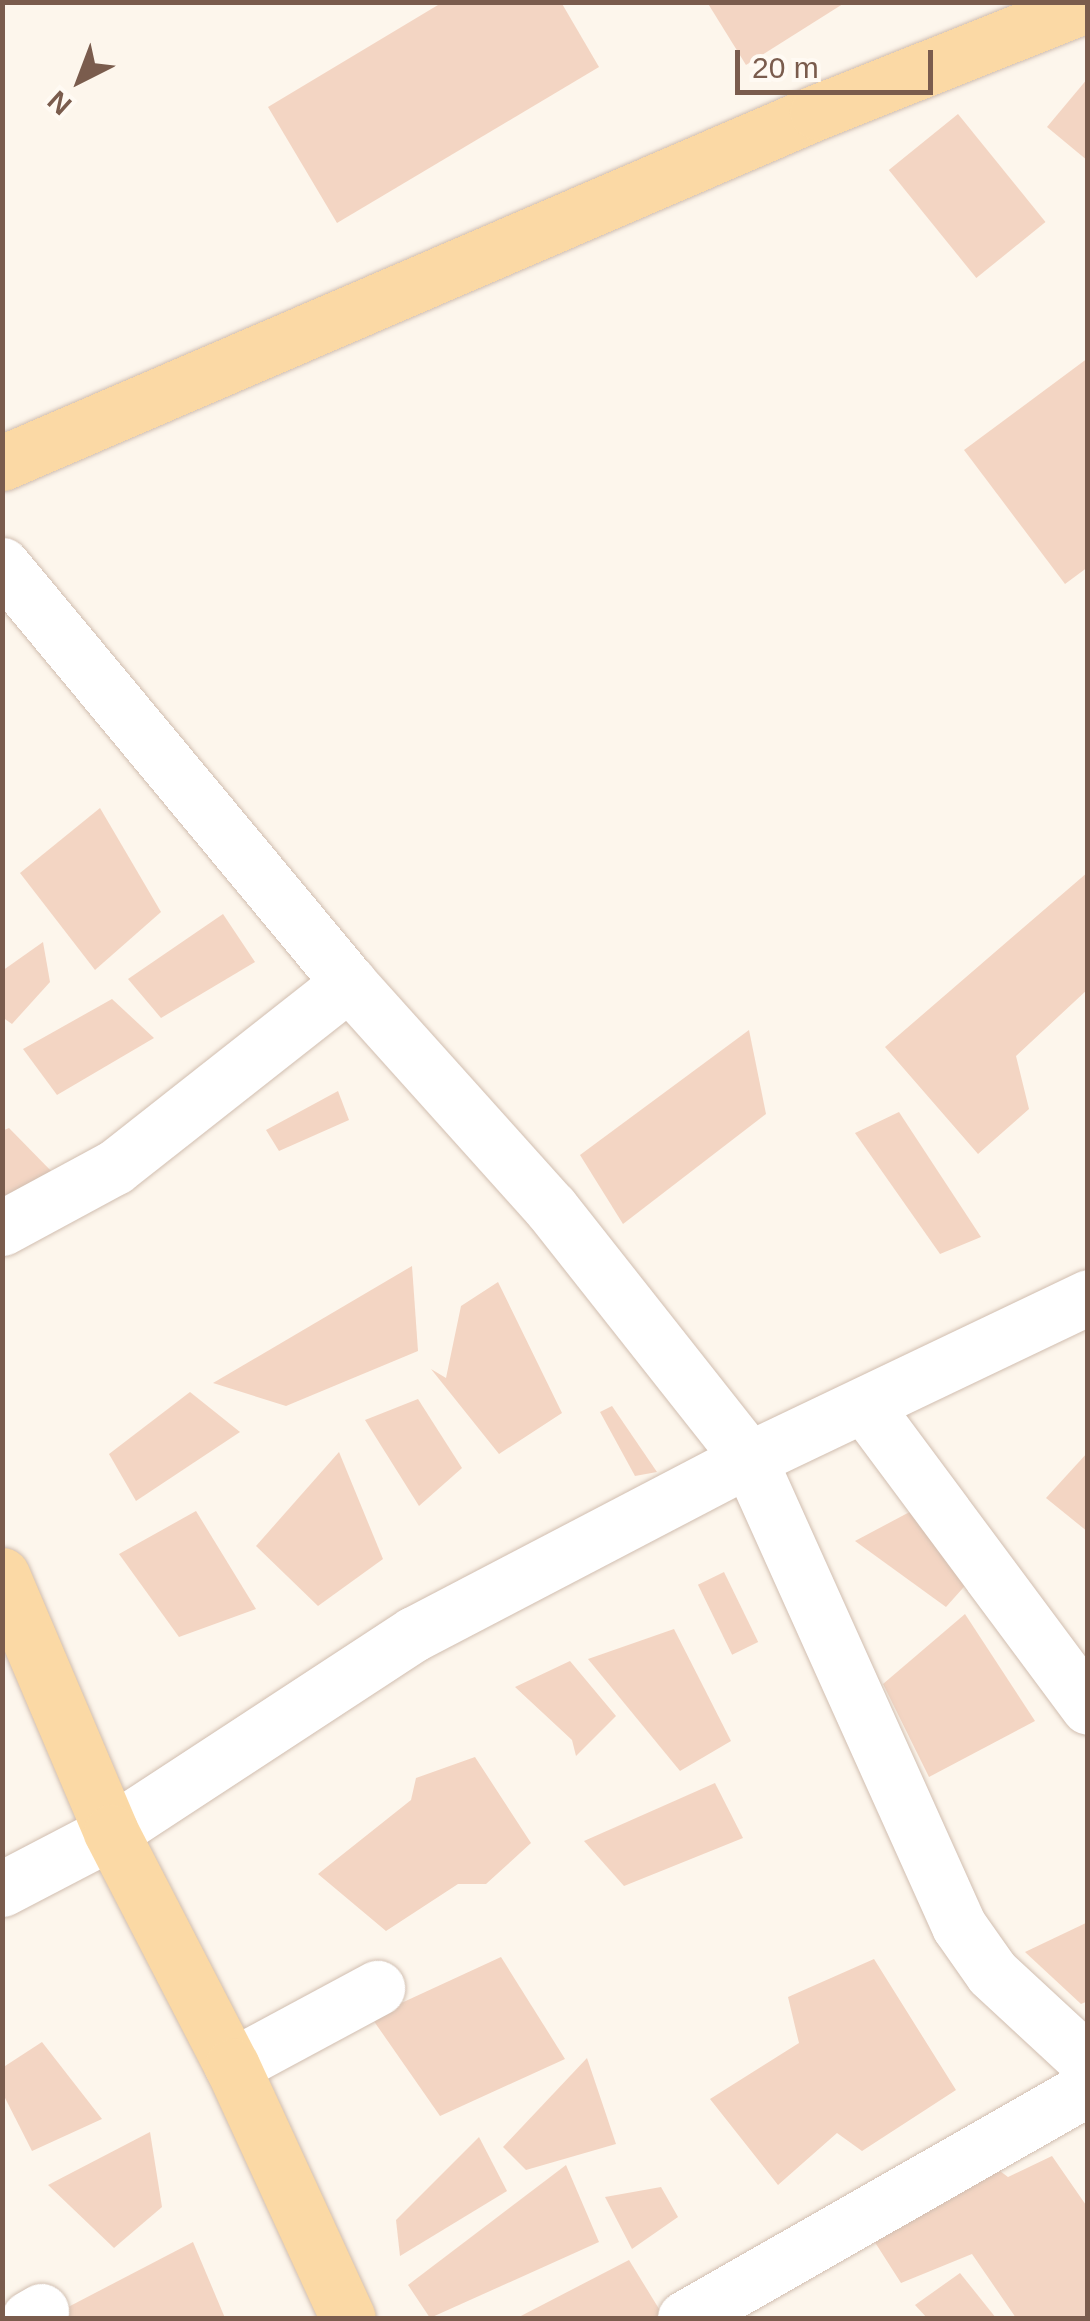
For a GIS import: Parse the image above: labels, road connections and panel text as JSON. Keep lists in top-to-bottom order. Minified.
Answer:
{"scale_bar":"20 m","north":"bottom left"}
